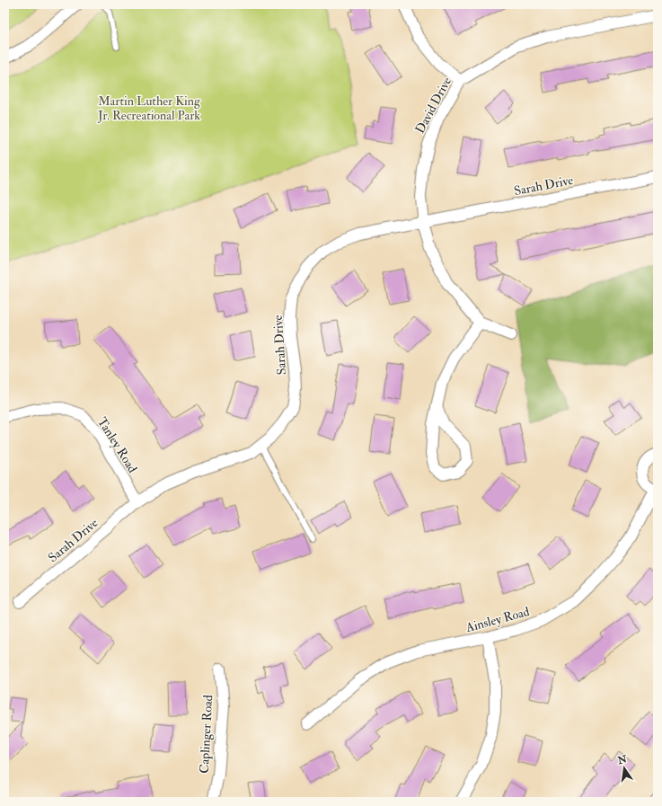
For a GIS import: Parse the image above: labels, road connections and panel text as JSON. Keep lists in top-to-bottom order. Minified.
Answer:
{"streets":{"street":["David Drive","Sarah Drive","Tanley Road","Ainsley Road","Caplinger Road"]},"crossings":[["David Drive","Sarah Drive"],["Sarah Drive","Tanley Road"]],"parks":["Martin Luther King Jr. Recreational Park"],"north":"top"}
